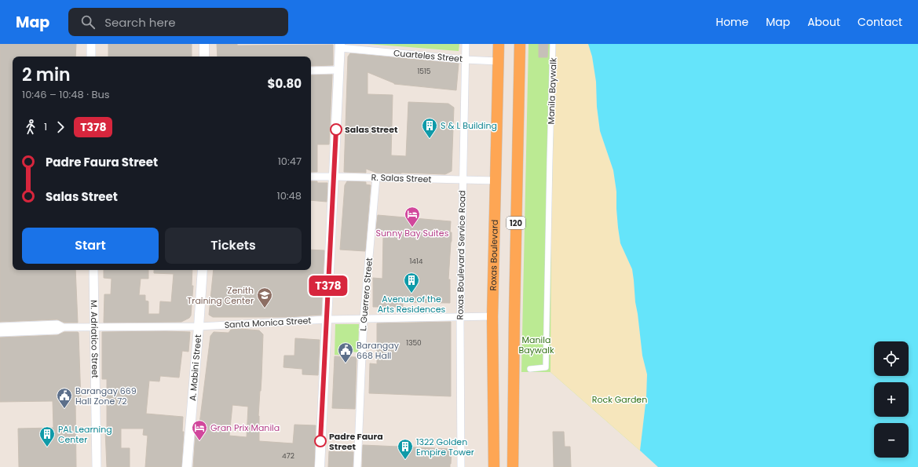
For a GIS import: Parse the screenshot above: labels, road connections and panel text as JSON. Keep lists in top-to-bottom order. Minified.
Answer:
{"streets":{"highway":["120","Roxas Boulevard"],"main road":["A. Mabini Street"],"street":["Cuarteles Street","Manila Baywalk","R. Salas Street","Roxas Boulevard Service Road","L. Guerrero Street","Santa Monica Street","M. Adriatico Street"]},"crossings":[["Cuarteles Street","Roxas Boulevard Service Road"],["Cuarteles Street","Roxas Boulevard"],["R. Salas Street","Roxas Boulevard Service Road"],["R. Salas Street","Roxas Boulevard"],["R. Salas Street","L. Guerrero Street"],["Roxas Boulevard Service Road","Santa Monica Street"],["Roxas Boulevard","Santa Monica Street"],["L. Guerrero Street","Santa Monica Street"],["Santa Monica Street","M. Adriatico Street"],["Santa Monica Street","A. Mabini Street"]],"parks":["Manila Baywalk","Rock Garden"],"places":{"other":["Salas Street","Padre Faura Street"],"building":["S & L Building","Avenue of the Arts Residences","PAL Learning Center","1322 Golden Empire Tower"],"hotel":["Sunny Bay Suites","Gran Prix Manila"],"school or university":["Zenith Training Center"],"public building":["Barangay 668 Hall","Barangay 669 Hall Zone 72"]},"lines":["bus line T378"],"house_numbers":["1515","1414","1350","472"],"page":{"header":"Map","search":"Search here","nav":["Home","Map","About","Contact"],"on_map":"T378","heading":["2 min","10:46 – 10:48 · Bus","$0.80"],"legs":["1","T378"],"list":[{"name":"Padre Faura Street","value":"10:47"},{"name":"Salas Street","value":"10:48"}],"buttons":["Start","Tickets"],"map_buttons":["+","−"]}}
